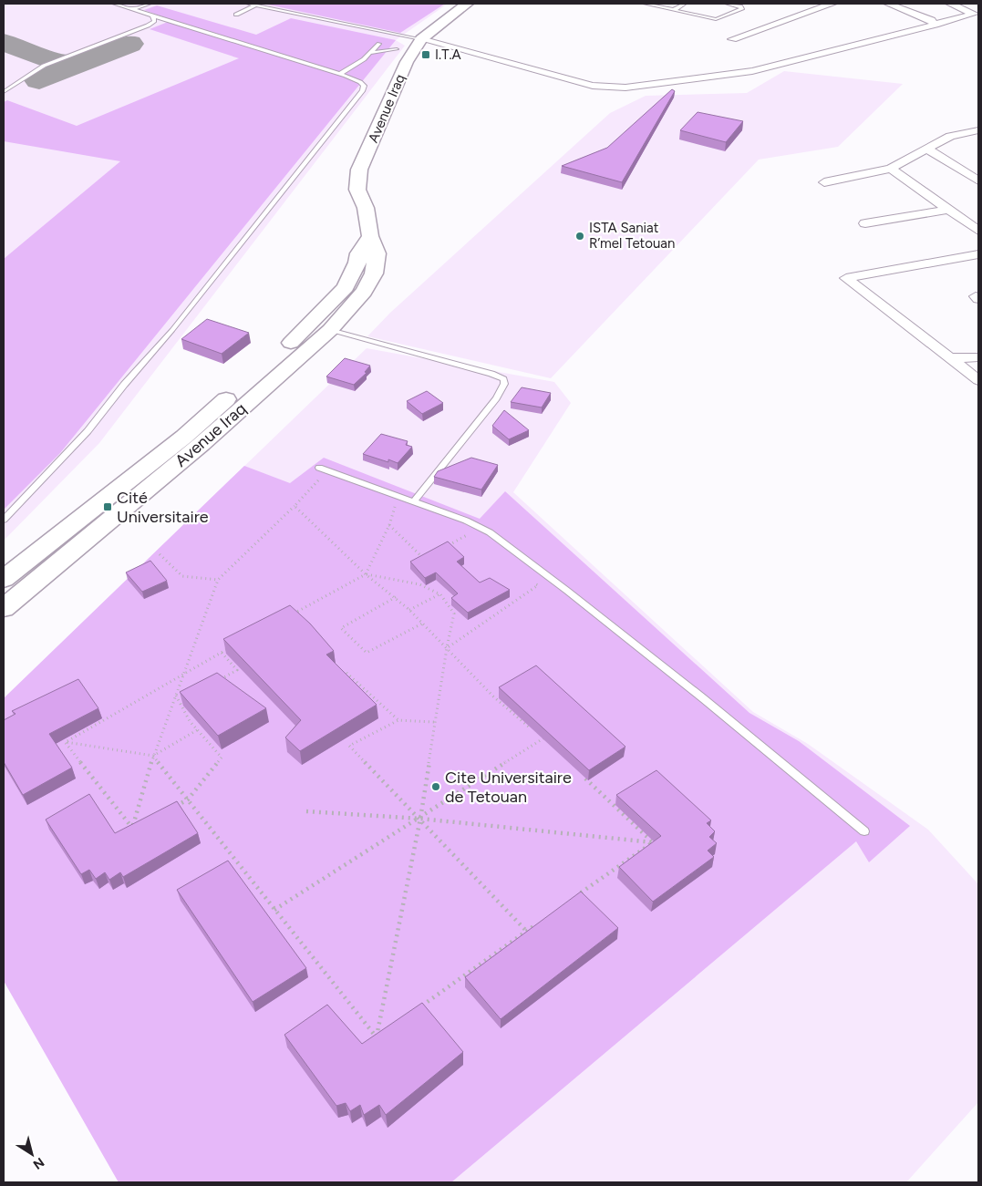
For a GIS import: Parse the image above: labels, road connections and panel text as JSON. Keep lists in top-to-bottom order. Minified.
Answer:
{"streets":{"street":["Avenue Iraq"]},"places":{"transit":["I.T.A","Cité Universitaire"],"other":["ISTA Saniat R’mel Tetouan","Cite Universitaire de Tetouan"]},"north":"bottom right"}
